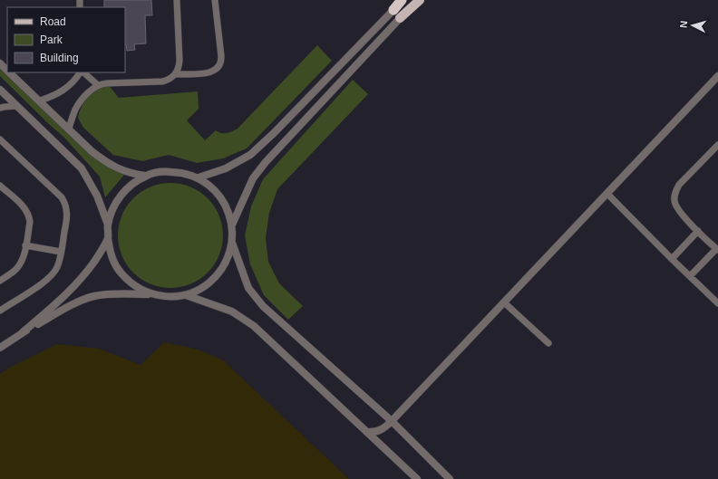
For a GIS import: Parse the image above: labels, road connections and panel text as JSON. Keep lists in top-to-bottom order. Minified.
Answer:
{"legend":["Road","Park","Building"],"north":"left"}
